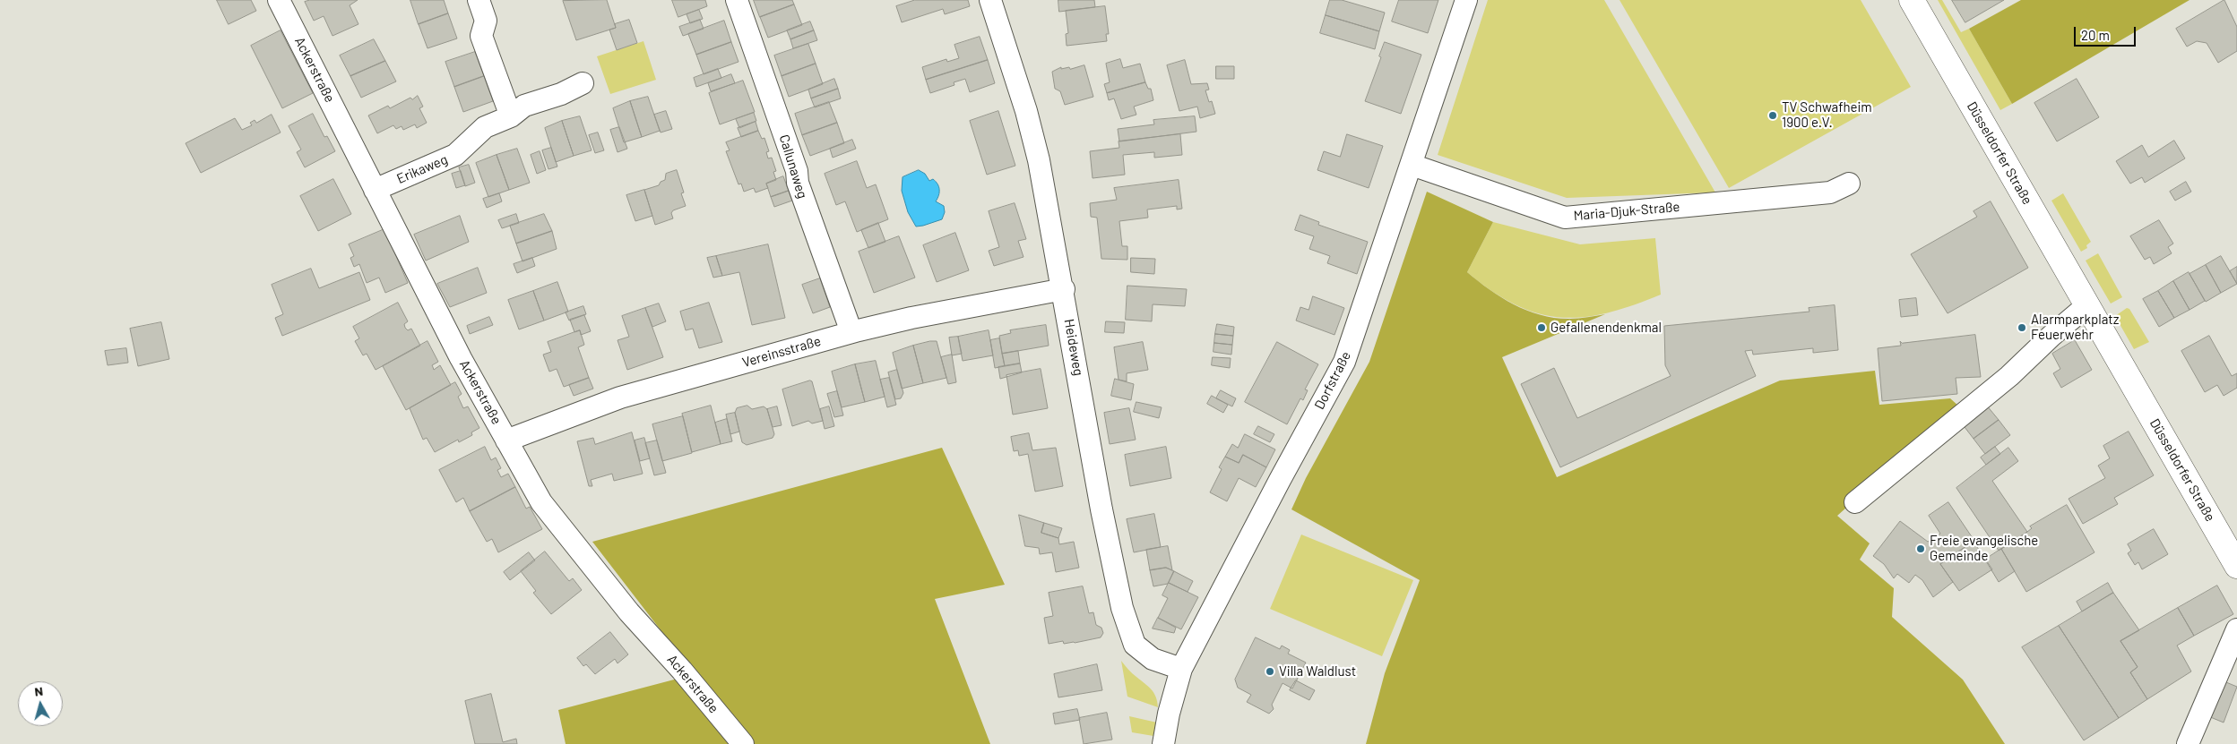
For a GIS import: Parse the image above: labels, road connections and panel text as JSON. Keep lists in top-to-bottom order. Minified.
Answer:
{"streets":{"main road":["Düsseldorfer Straße"],"street":["Ackerstraße","Callunaweg","Erikaweg","Maria-Djuk-Straße","Heideweg","Vereinsstraße","Dorfstraße"]},"crossings":[["Ackerstraße","Erikaweg"],["Ackerstraße","Vereinsstraße"],["Callunaweg","Vereinsstraße"],["Maria-Djuk-Straße","Dorfstraße"],["Heideweg","Vereinsstraße"],["Heideweg","Dorfstraße"]],"places":["TV Schwafheim 1900 e.V.","Gefallenendenkmal","Alarmparkplatz Feuerwehr","Freie evangelische Gemeinde","Villa Waldlust"],"scale_bar":"20 m","north":"top"}
